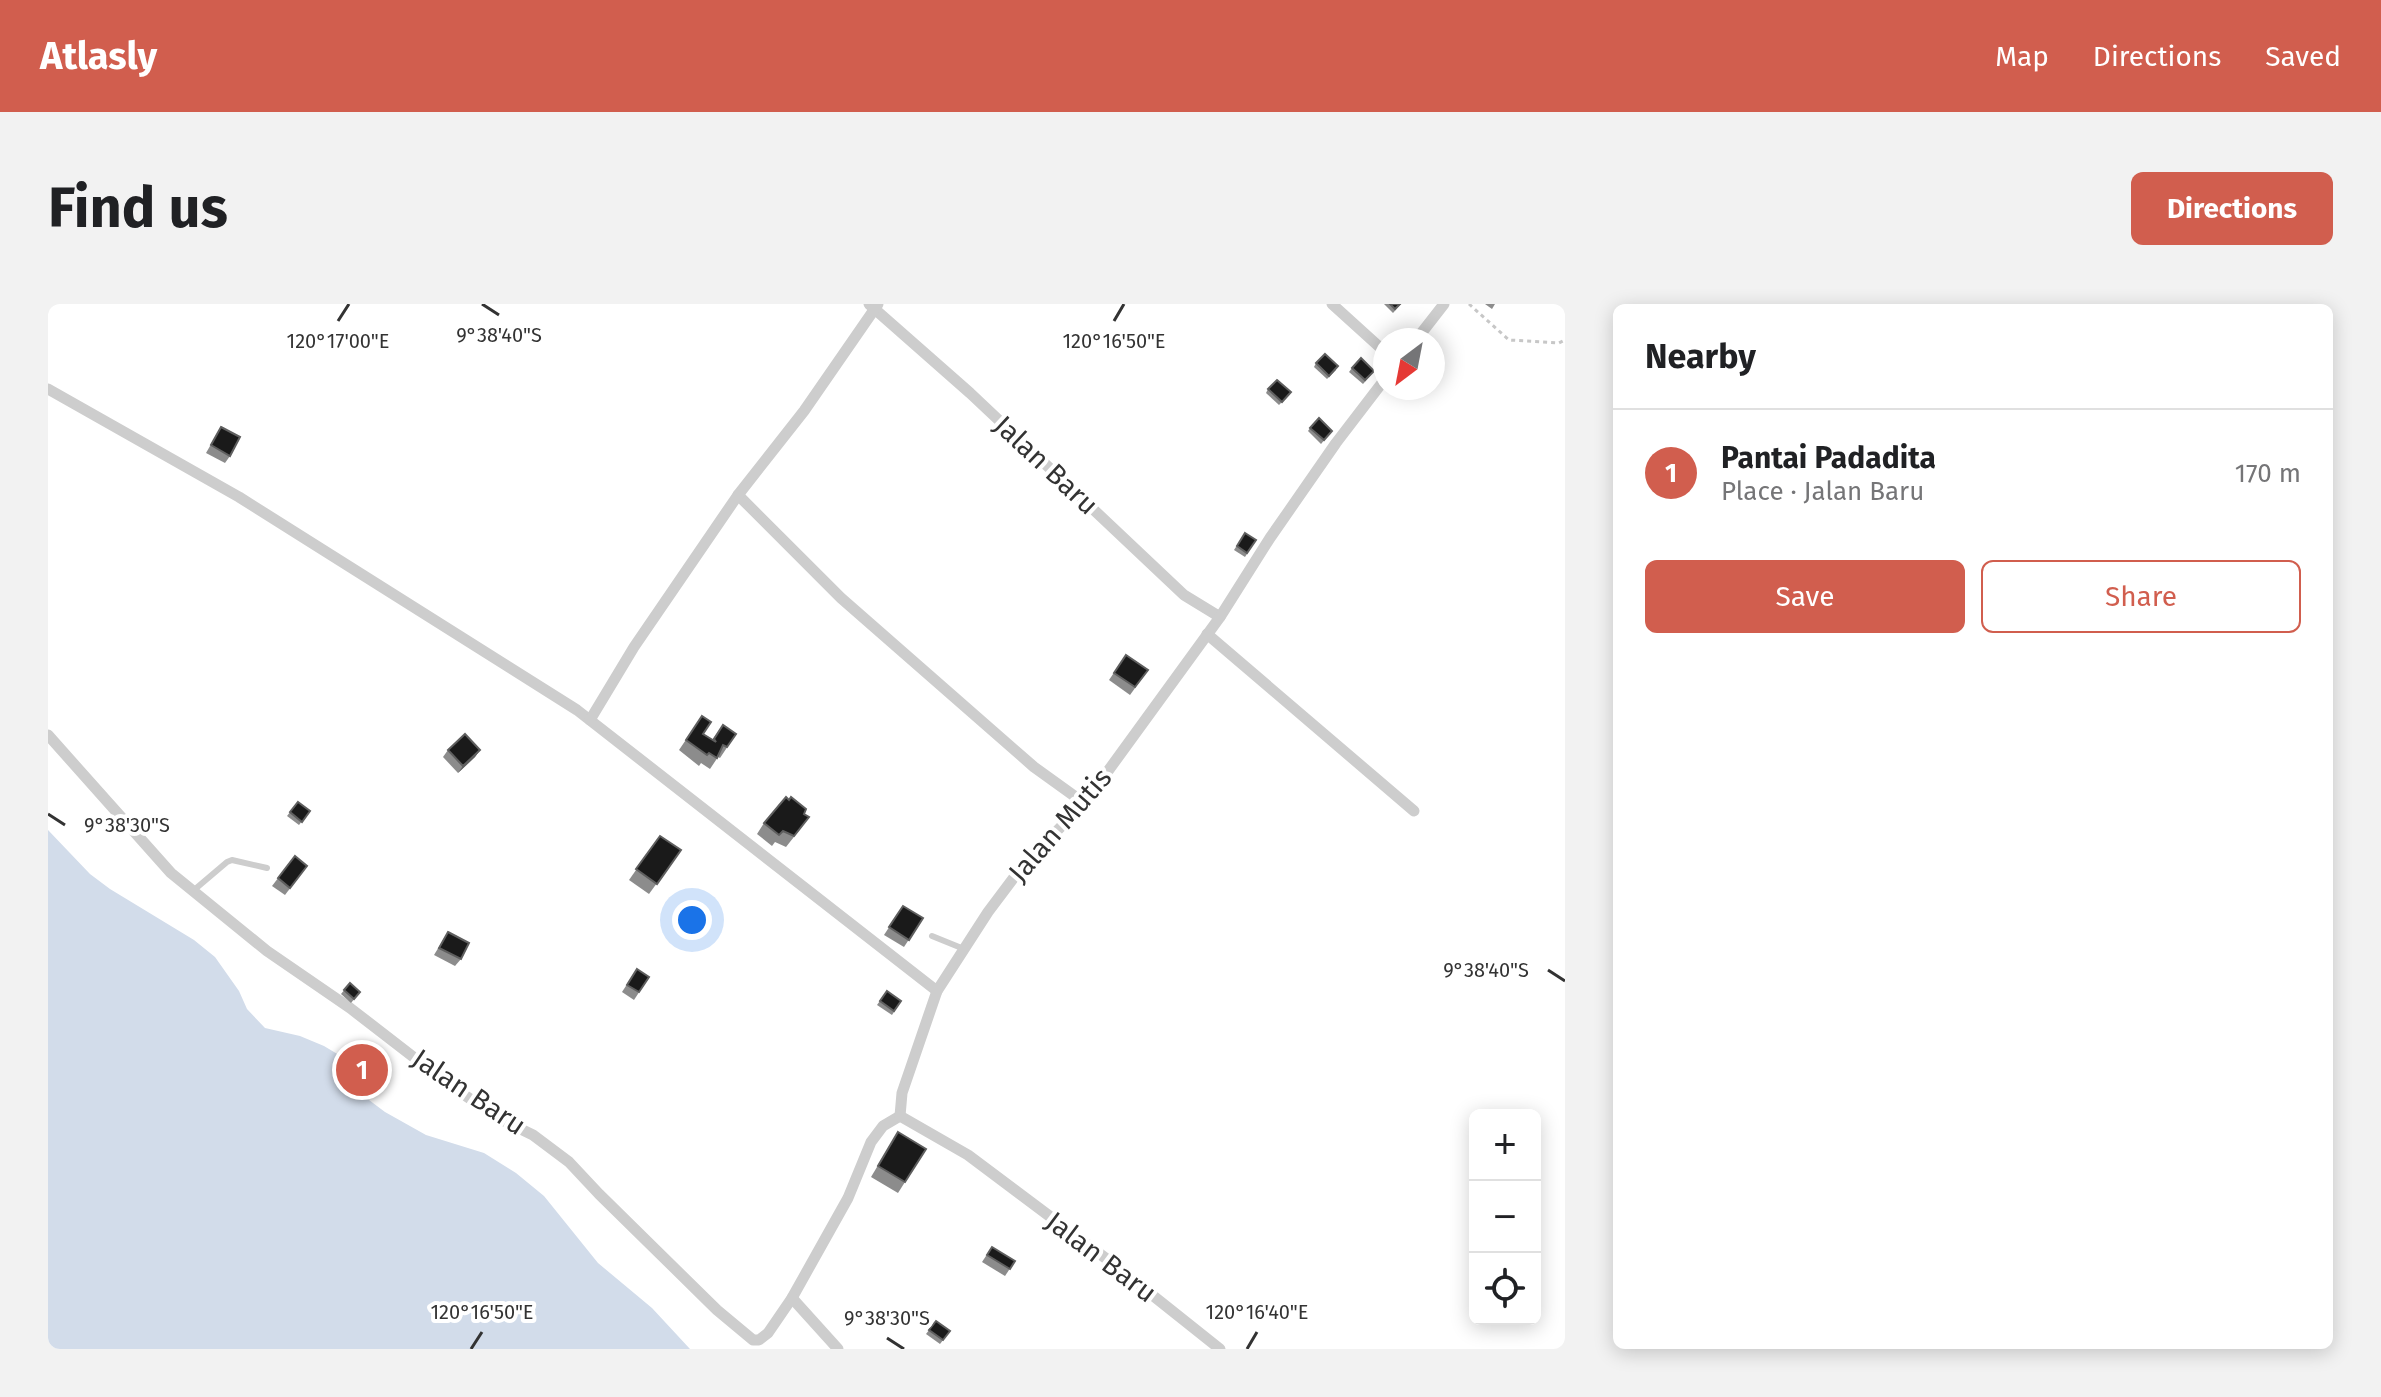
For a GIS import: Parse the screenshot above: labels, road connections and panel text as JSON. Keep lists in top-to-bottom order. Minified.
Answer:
{"streets":{"street":["Jalan Baru","Jalan Mutis"]},"crossings":[["Jalan Baru","Jalan Mutis"]],"north":"bottom left","page":{"header":"Atlasly","nav":["Map","Directions","Saved"],"buttons":["Directions",["Save","Share"]],"title":"Find us","heading":"Nearby","list":[{"mark":"1","name":"Pantai Padadita","note":"Place · Jalan Baru","value":"170 m"}],"pins":"1","map_buttons":["+","−"]},"coordinates":["9°38'40\"S","120°17'00\"E","120°16'50\"E","9°38'30\"S","120°16'40\"E"]}
